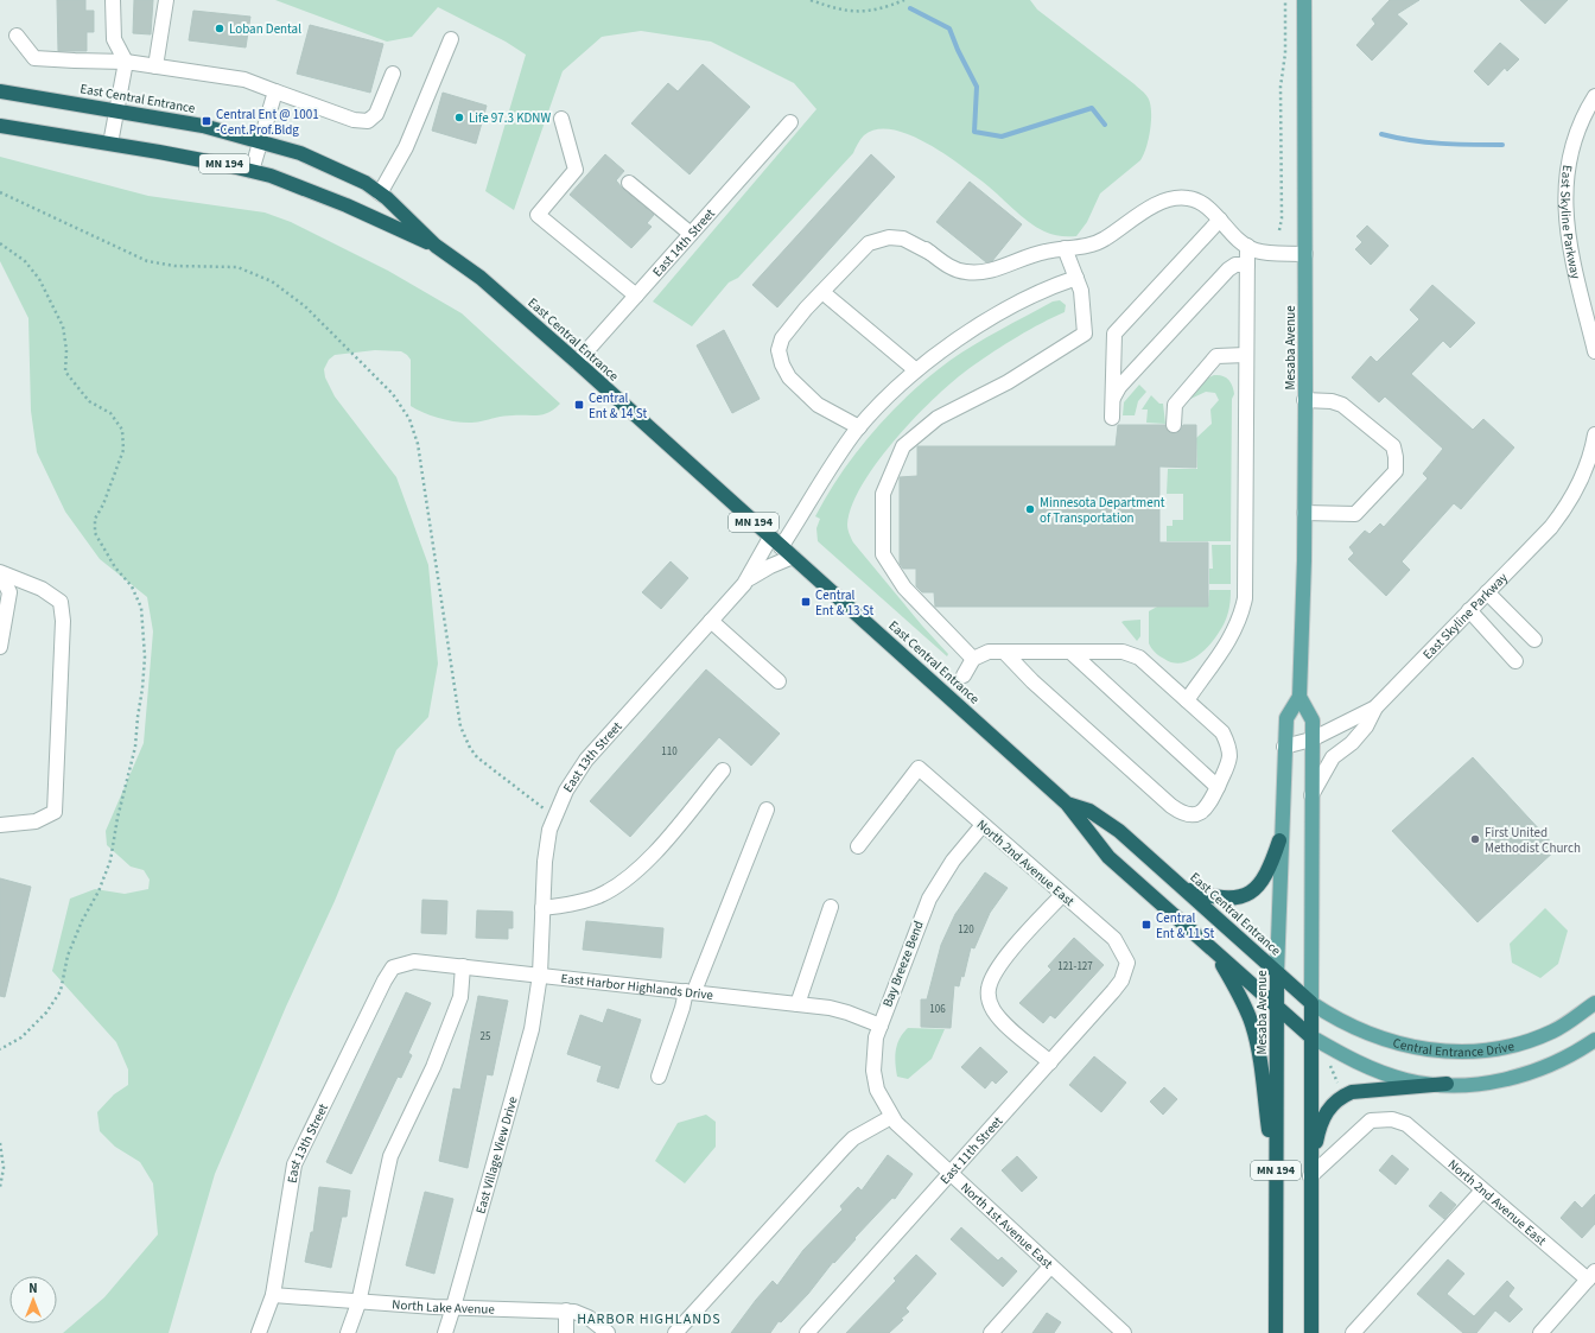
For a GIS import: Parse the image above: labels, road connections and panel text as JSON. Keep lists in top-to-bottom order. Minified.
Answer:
{"streets":{"highway":["East Central Entrance","MN 194","Mesaba Avenue"],"main road":["Central Entrance Drive"],"street":["East Skyline Parkway","East 14th Street","East 13th Street","North 2nd Avenue East","Bay Breeze Bend","East Harbor Highlands Drive","East 11th Street","East Village View Drive","North 1st Avenue East","North Lake Avenue"]},"crossings":[["East Central Entrance","MN 194"],["East Central Entrance","East 14th Street"],["East Central Entrance","Mesaba Avenue"],["East Central Entrance","East 13th Street"],["East Central Entrance","Central Entrance Drive"],["MN 194","Mesaba Avenue"],["MN 194","North 2nd Avenue East"],["MN 194","Central Entrance Drive"],["East Skyline Parkway","Mesaba Avenue"],["East 13th Street","East Harbor Highlands Drive"],["East 13th Street","East Village View Drive"],["East 13th Street","North Lake Avenue"],["North 2nd Avenue East","Bay Breeze Bend"],["North 2nd Avenue East","East 11th Street"],["Bay Breeze Bend","East Harbor Highlands Drive"],["Bay Breeze Bend","North 1st Avenue East"],["East Harbor Highlands Drive","East Village View Drive"],["East 11th Street","North 1st Avenue East"],["East Village View Drive","North Lake Avenue"]],"districts":["HARBOR HIGHLANDS"],"places":{"other":["Loban Dental","Life 97.3 KDNW","Minnesota Department of Transportation","First United Methodist Church"],"transit":["Central Ent @ 1001 -Cent.Prof.Bldg","Central Ent & 14 St","Central Ent & 13 St","Central Ent & 11 St"]},"house_numbers":["110","120","121-127","106","25"],"north":"top"}
